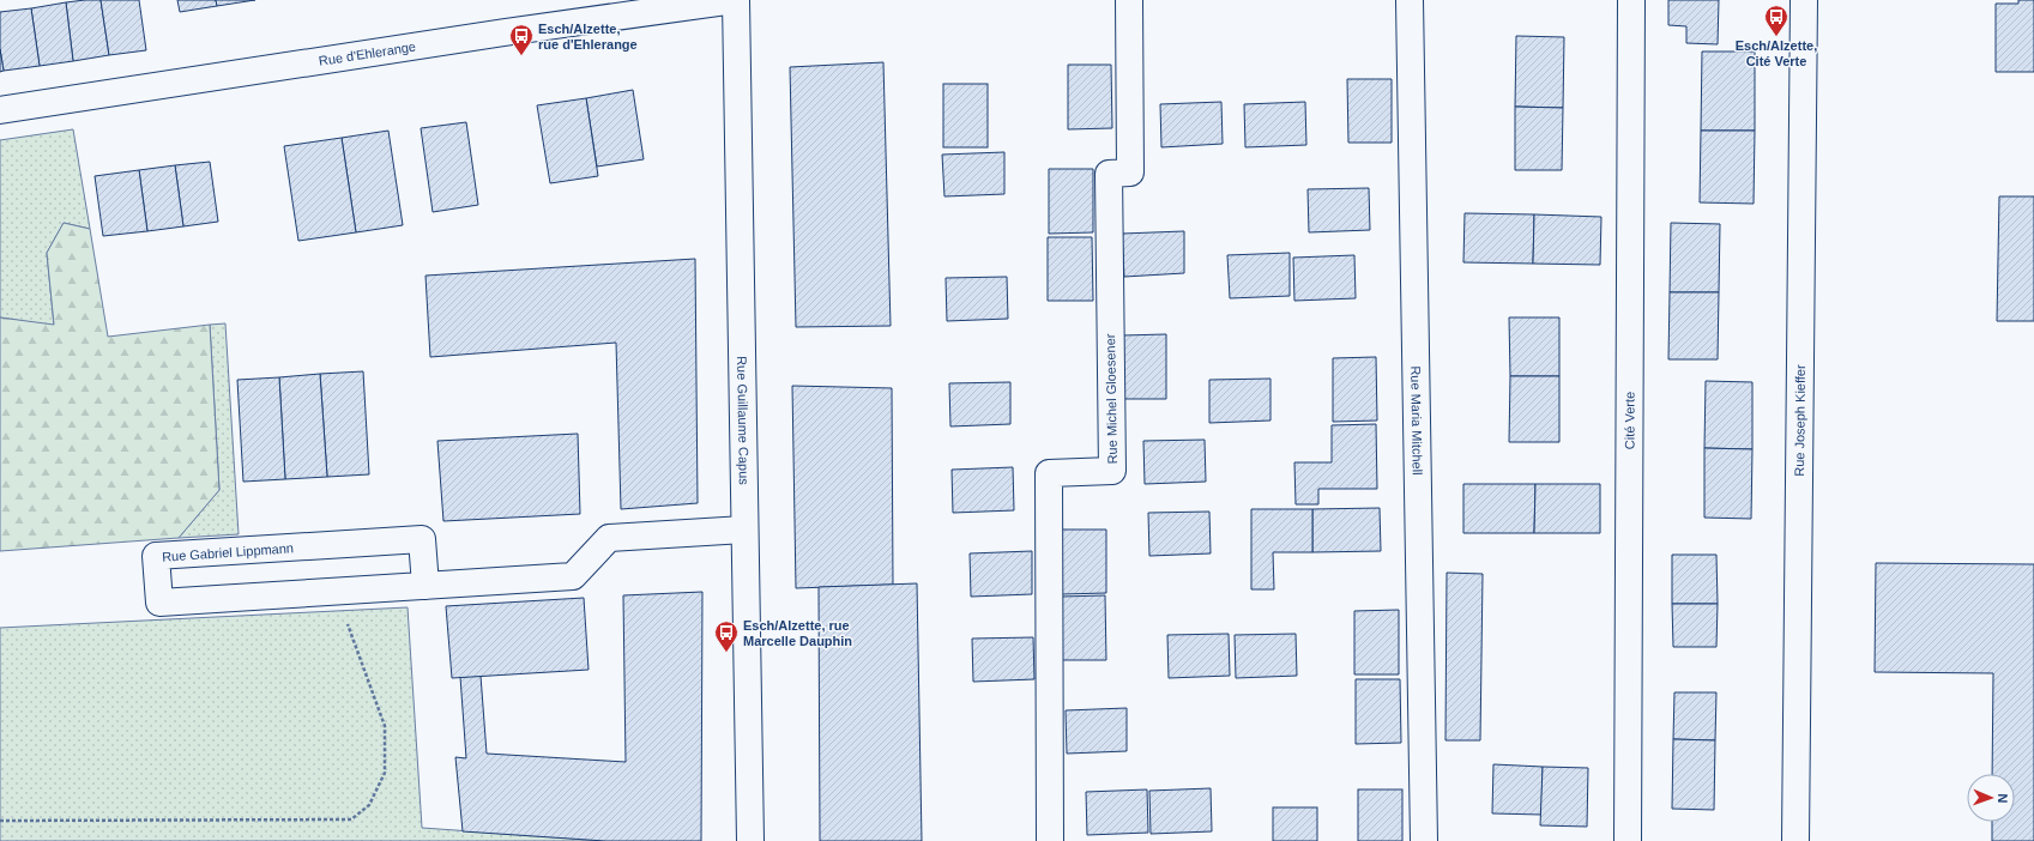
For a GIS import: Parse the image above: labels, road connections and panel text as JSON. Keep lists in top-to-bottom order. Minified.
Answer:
{"streets":{"street":["Rue d'Ehlerange","Rue Michel Gloesener","Rue Guillaume Capus","Rue Maria Mitchell","Cité Verte","Rue Joseph Kieffer","Rue Gabriel Lippmann"]},"crossings":[["Rue d'Ehlerange","Rue Guillaume Capus"],["Rue Guillaume Capus","Rue Gabriel Lippmann"]],"places":{"bus stop":["Esch/Alzette, Cité Verte","Esch/Alzette, rue d'Ehlerange","Esch/Alzette, rue Marcelle Dauphin"]},"north":"right"}
